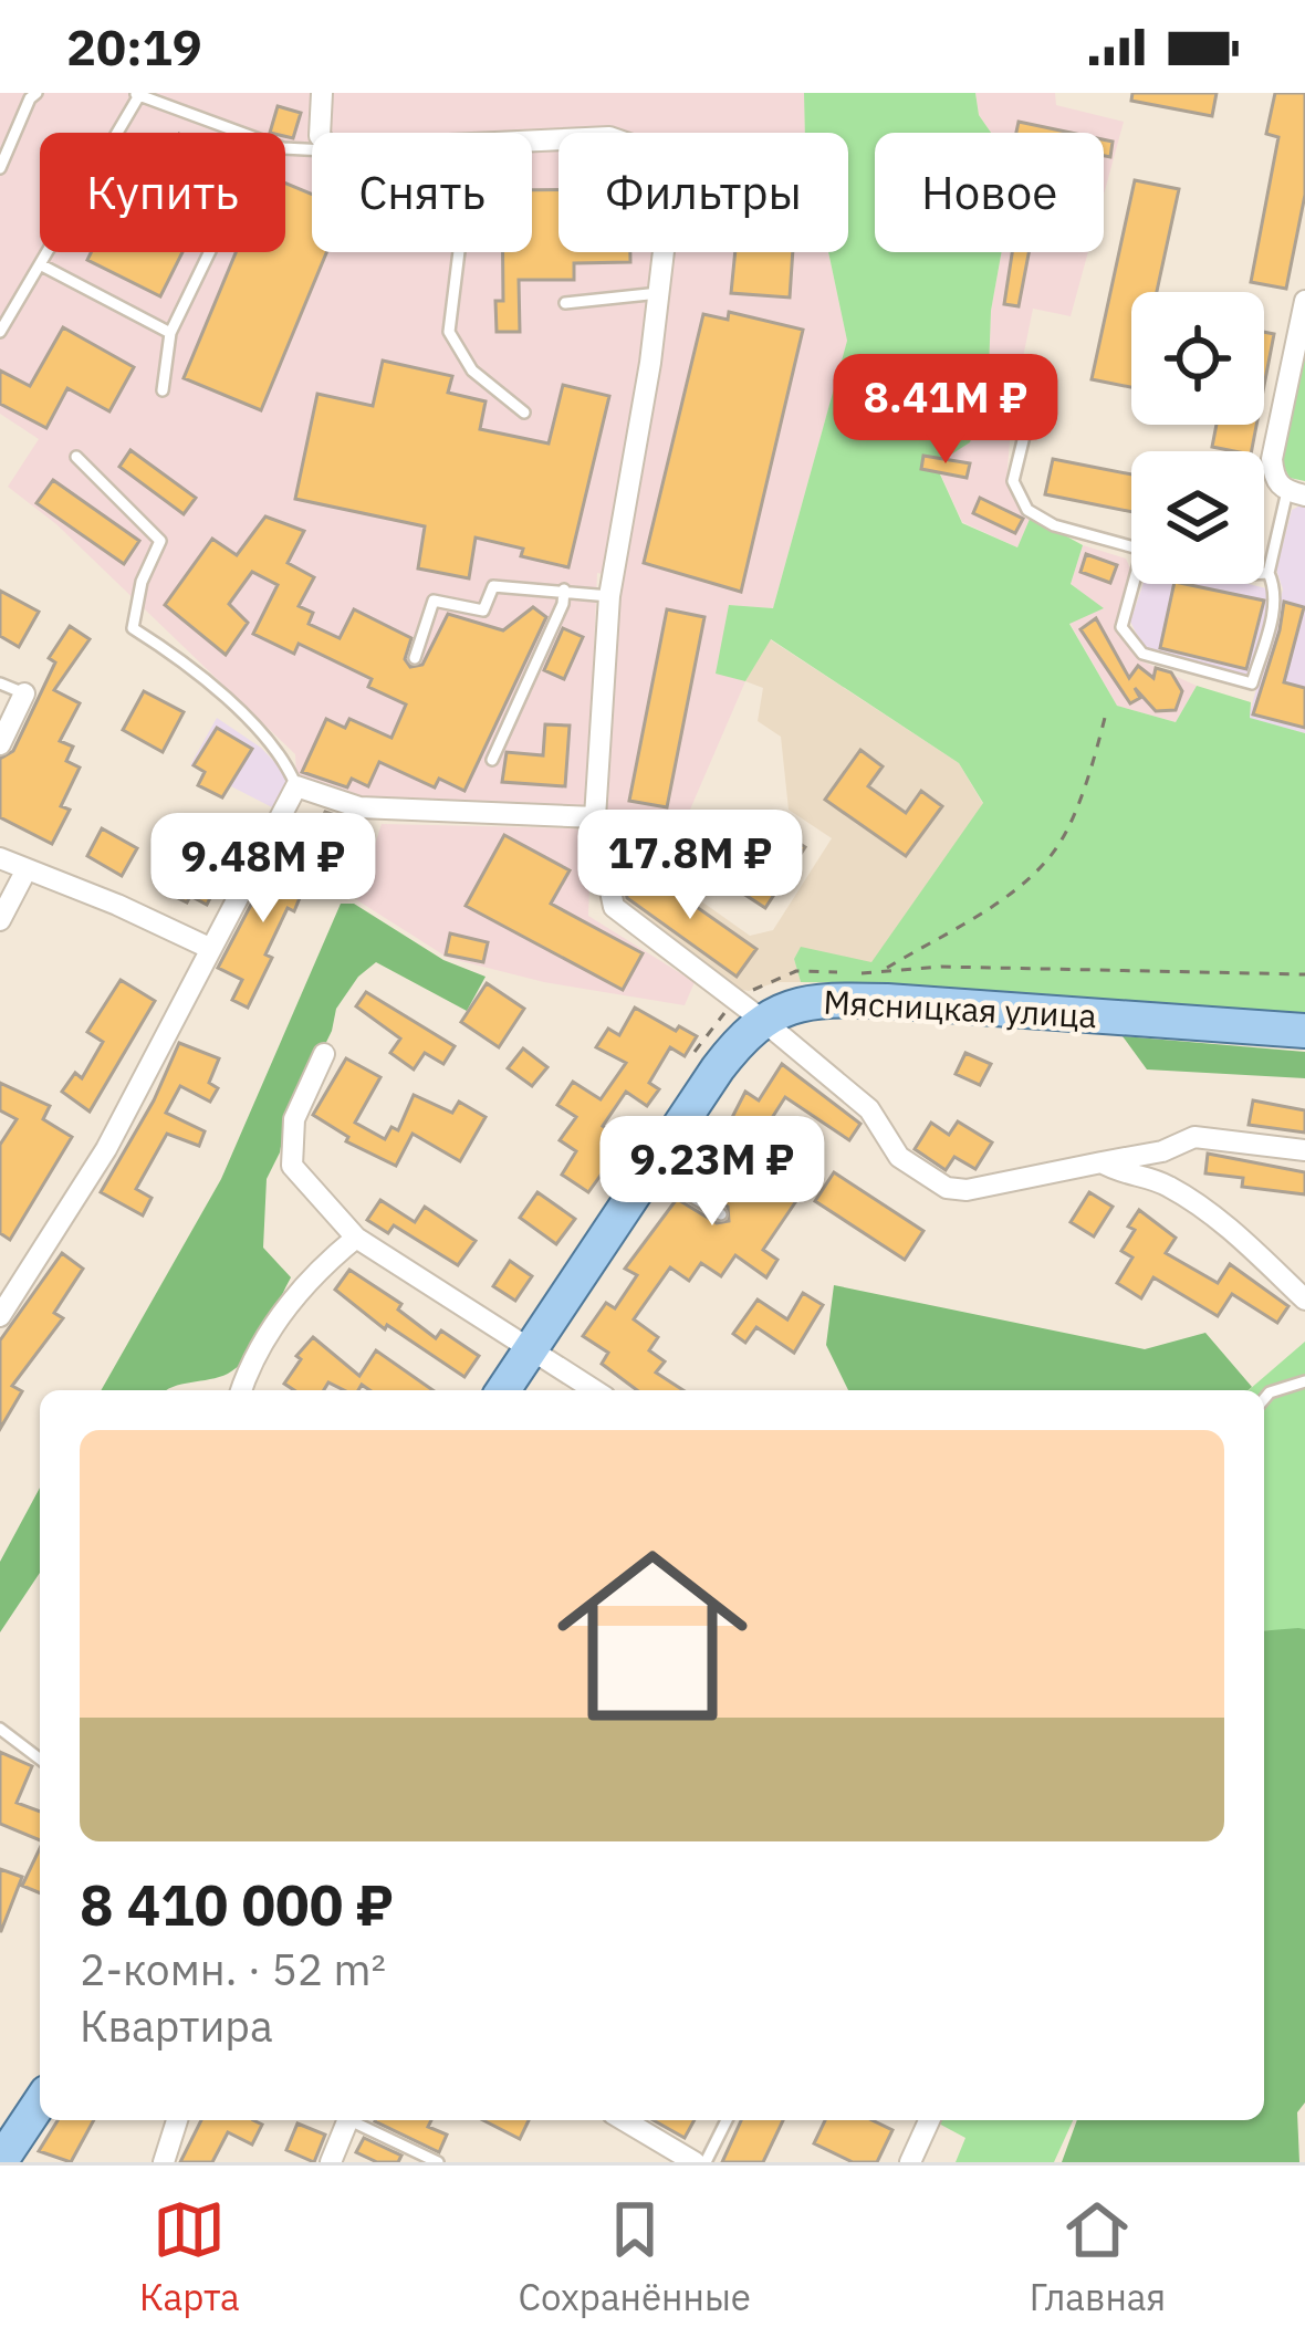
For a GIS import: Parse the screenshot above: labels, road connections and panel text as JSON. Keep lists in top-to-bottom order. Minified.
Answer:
{"streets":{"main road":["Мясницкая улица"]},"page":{"status":"20:19","chip":["Купить","Снять","Фильтры","Новое"],"price":["8.41M ₽","17.8M ₽","9.48M ₽","9.23M ₽"],"list":[{"name":"8 410 000 ₽","note":"2-комн. · 52 m² · Квартира"}],"tabs":["Карта","Сохранённые","Главная"]}}
